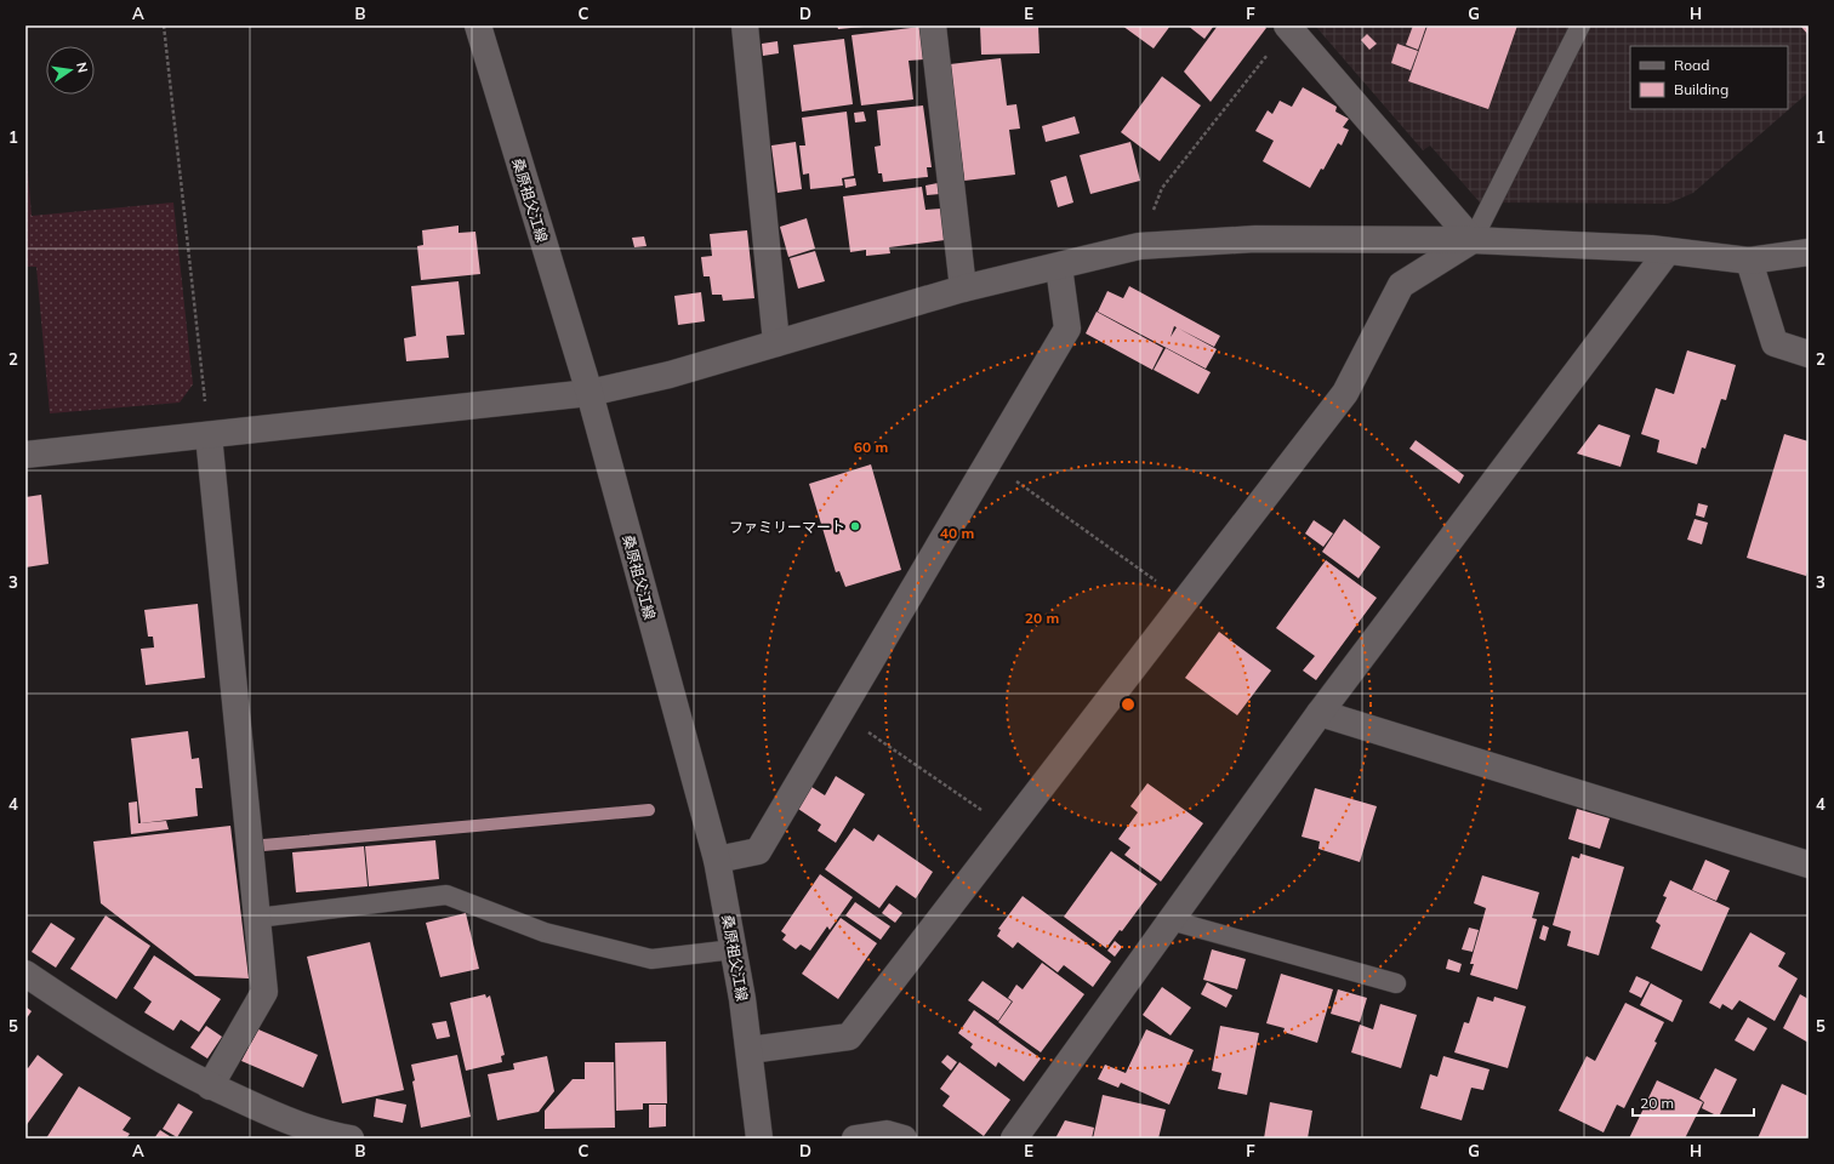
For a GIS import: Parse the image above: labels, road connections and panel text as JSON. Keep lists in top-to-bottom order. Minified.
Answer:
{"streets":{"street":["桑原祖父江線"]},"places":["ファミリーマート"],"legend":["Road","Building"],"scale_bar":"20 m","north":"right","grid":{"columns":["A","B","C","D","E","F","G","H"],"rows":["1","2","3","4","5"]},"rings":["60 m","40 m","20 m"]}
